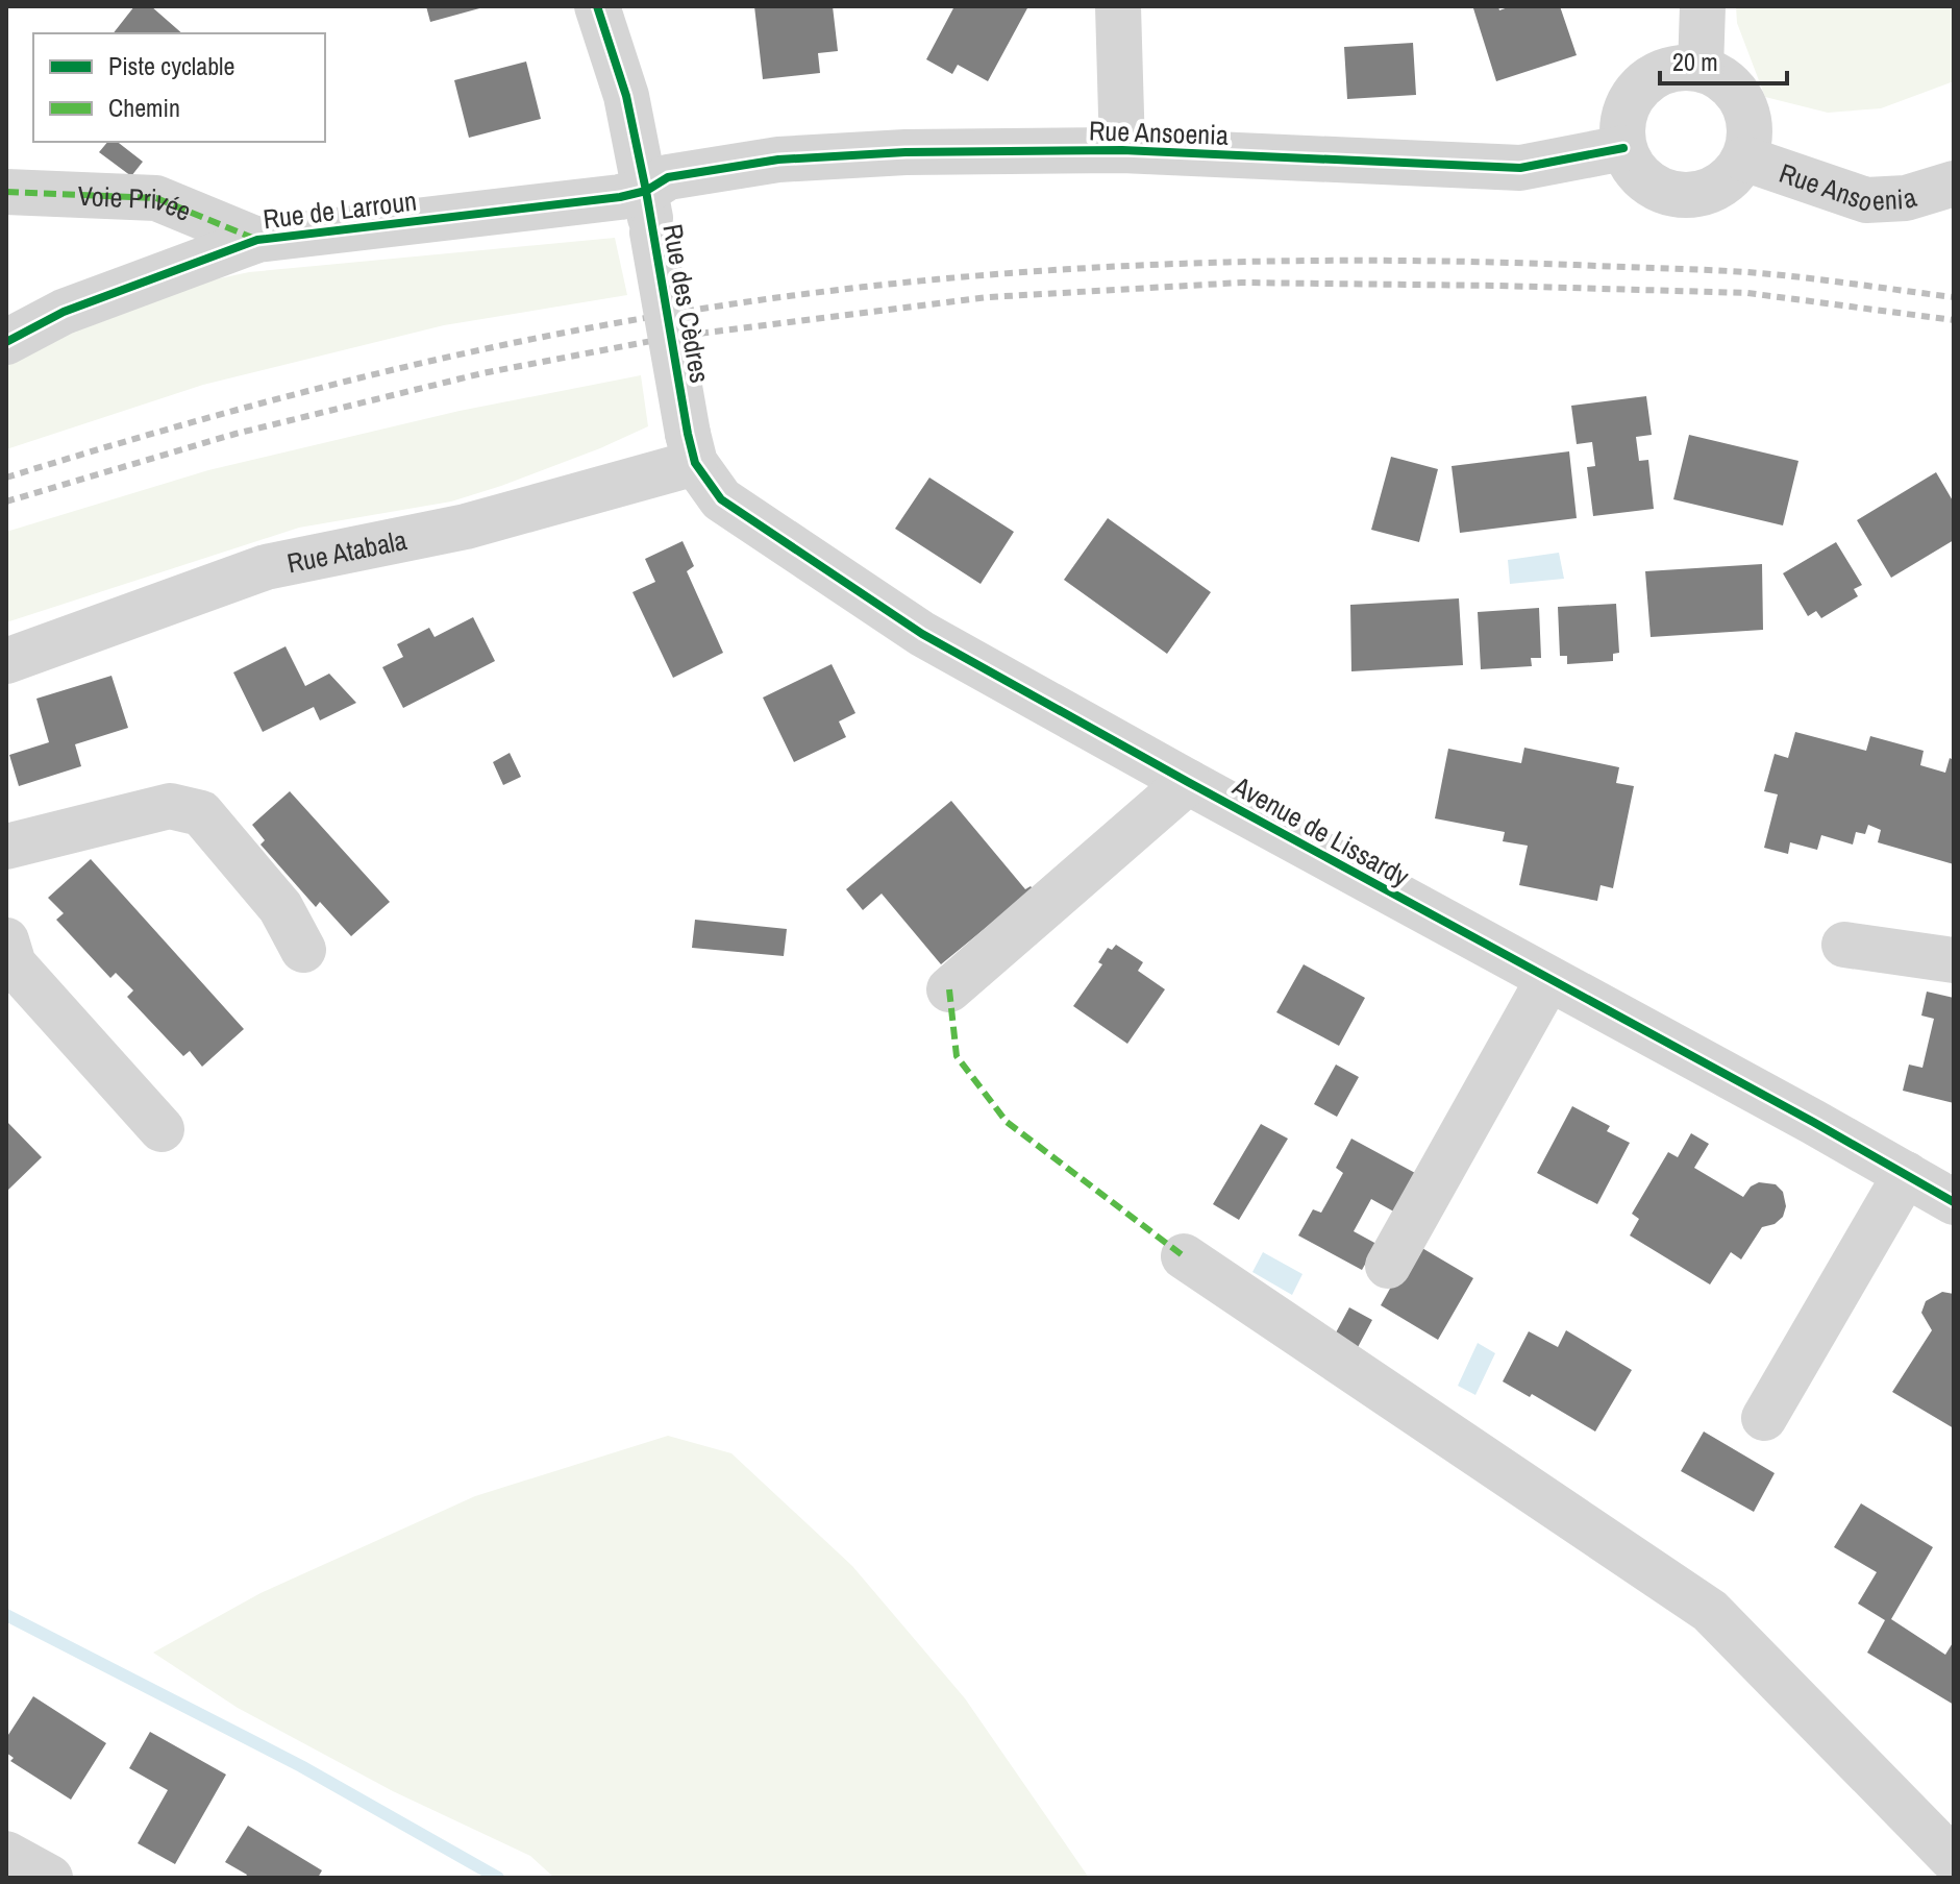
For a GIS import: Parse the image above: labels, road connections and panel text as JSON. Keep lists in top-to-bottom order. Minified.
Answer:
{"streets":{"street":["Rue Ansoenia","Voie Privée","Rue de Larroun","Rue des Cèdres","Rue Atabala","Avenue de Lissardy"]},"crossings":[["Rue Ansoenia","Rue de Larroun"],["Rue Ansoenia","Rue des Cèdres"],["Voie Privée","Rue de Larroun"],["Rue de Larroun","Rue des Cèdres"],["Rue des Cèdres","Rue Atabala"],["Rue des Cèdres","Avenue de Lissardy"],["Rue Atabala","Avenue de Lissardy"]],"legend":["Piste cyclable","Chemin"],"scale_bar":"20 m"}
